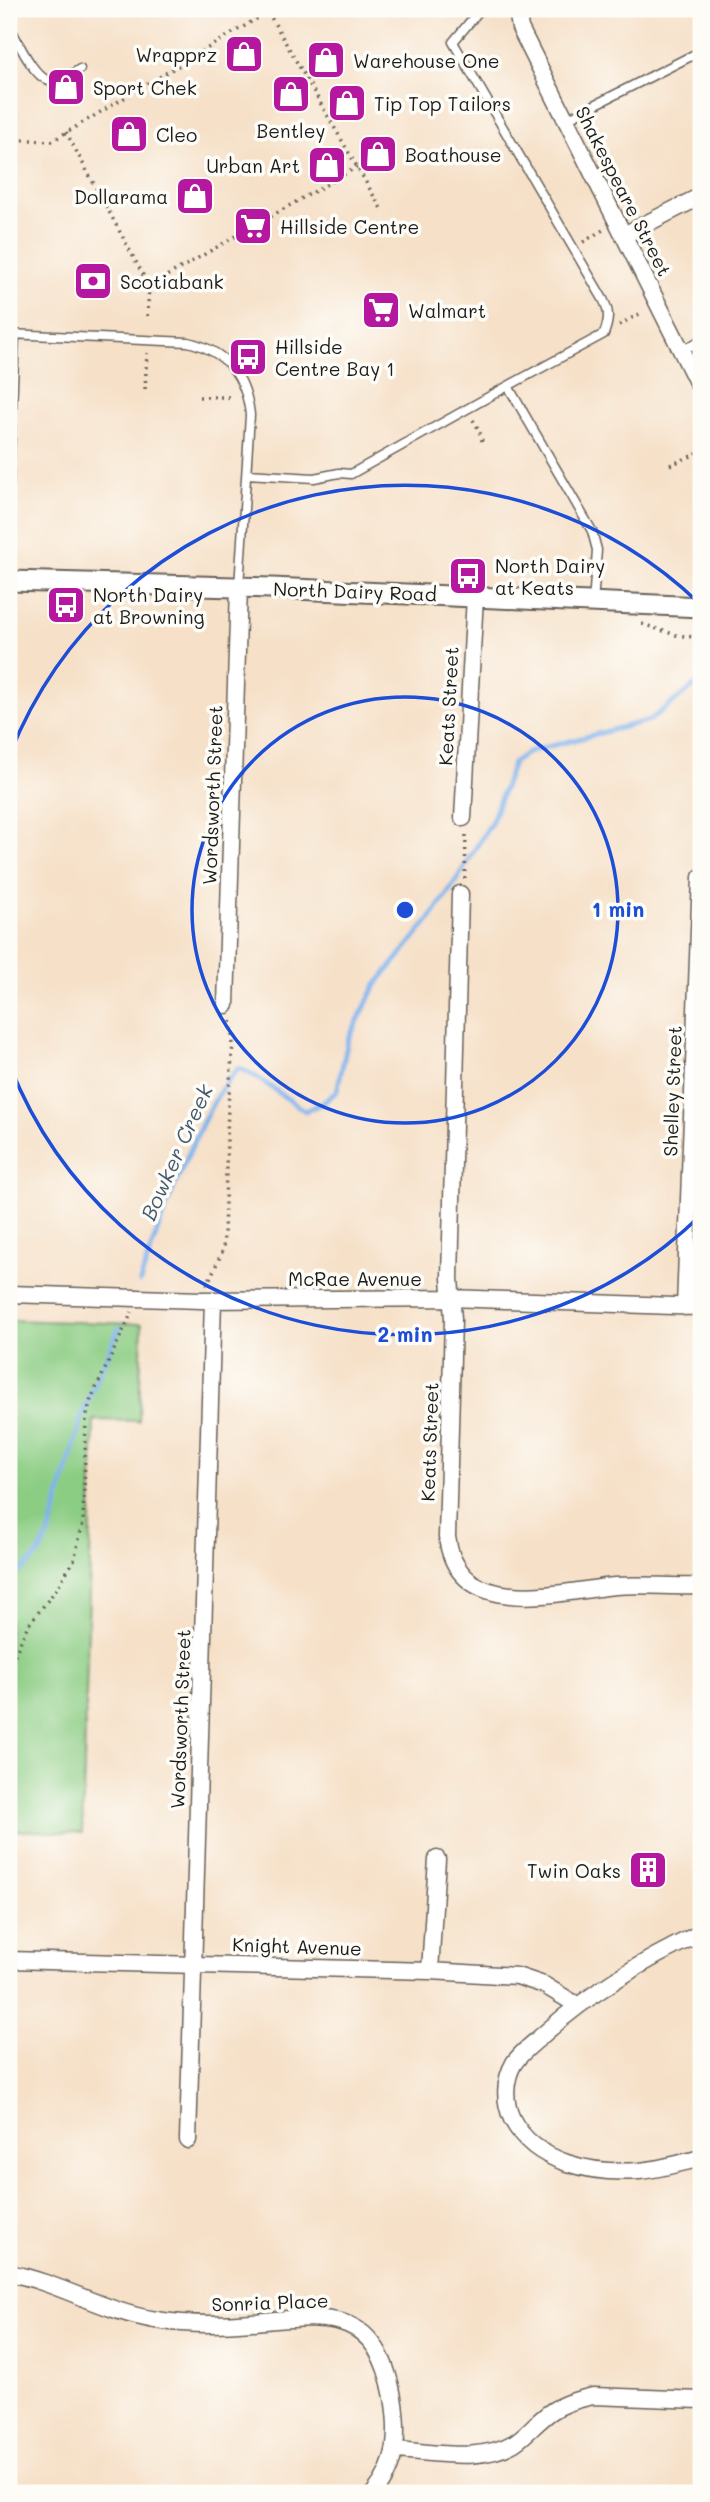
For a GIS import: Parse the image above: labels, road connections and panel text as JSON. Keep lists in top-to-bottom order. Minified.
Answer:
{"streets":{"street":["Shakespeare Street","North Dairy Road","Keats Street","Wordsworth Street","Shelley Street","McRae Avenue","Knight Avenue","Sonria Place"]},"crossings":[["North Dairy Road","Keats Street"],["North Dairy Road","Wordsworth Street"],["Keats Street","McRae Avenue"],["Wordsworth Street","McRae Avenue"],["Wordsworth Street","Knight Avenue"],["Shelley Street","McRae Avenue"]],"water":["Bowker Creek"],"places":{"shop":["Wrapprz","Warehouse One","Sport Chek","Bentley","Tip Top Tailors","Cleo","Boathouse","Urban Art","Dollarama"],"supermarket":["Hillside Centre","Walmart"],"bank":["Scotiabank"],"bus stop":["Hillside Centre Bay 1","North Dairy at Keats","North Dairy at Browning"],"building":["Twin Oaks"]},"rings":["1 min","2 min"]}
